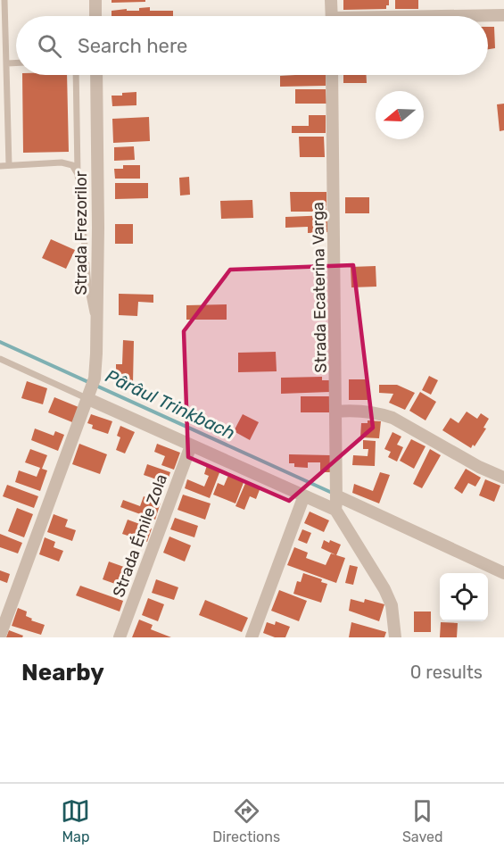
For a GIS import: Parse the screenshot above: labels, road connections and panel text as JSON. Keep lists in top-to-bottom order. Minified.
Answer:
{"streets":{"street":["Strada Frezorilor","Strada Ecaterina Varga","Strada Émile Zola"]},"water":["Pârâul Trinkbach"],"north":"left","page":{"search":"Search here","heading":["Nearby","0 results"],"nav":["Map","Directions","Saved"]}}
